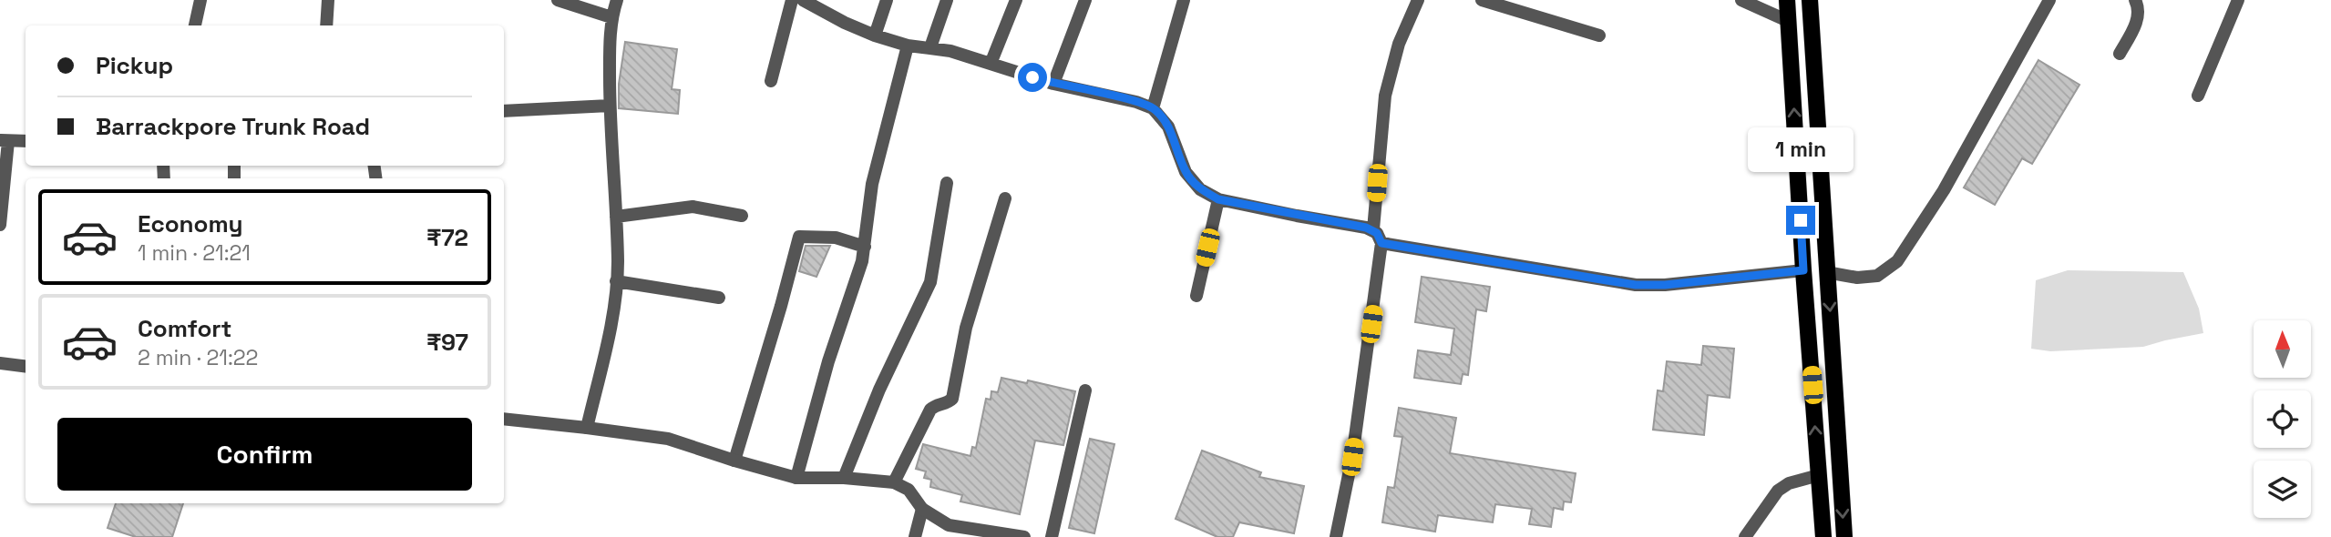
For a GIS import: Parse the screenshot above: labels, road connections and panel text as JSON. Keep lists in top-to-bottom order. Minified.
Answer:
{"north":"top","page":{"banner":["Pickup","Barrackpore Trunk Road"],"bubble":"1 min","list":[{"name":"Economy","note":"1 min · 21:21","value":"₹72"},{"name":"Comfort","note":"2 min · 21:22","value":"₹97"}],"buttons":"Confirm"}}
